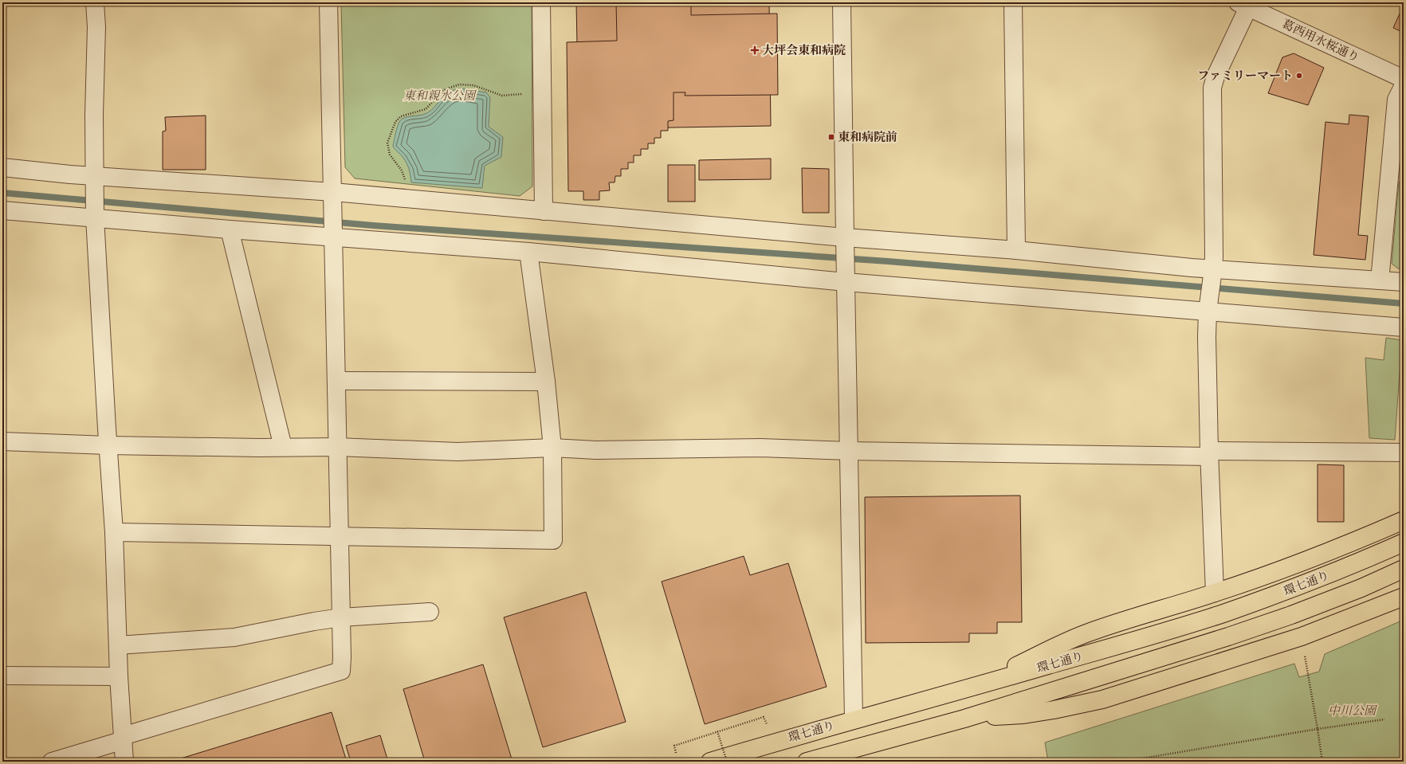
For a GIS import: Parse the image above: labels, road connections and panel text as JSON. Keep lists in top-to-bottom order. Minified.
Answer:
{"streets":{"main road":["環七通り"],"street":["葛西用水桜通り"]},"parks":["東和親水公園","中川公園"],"places":{"health":["大坪会東和病院"],"other":["ファミリーマート"],"transit":["東和病院前"]}}
